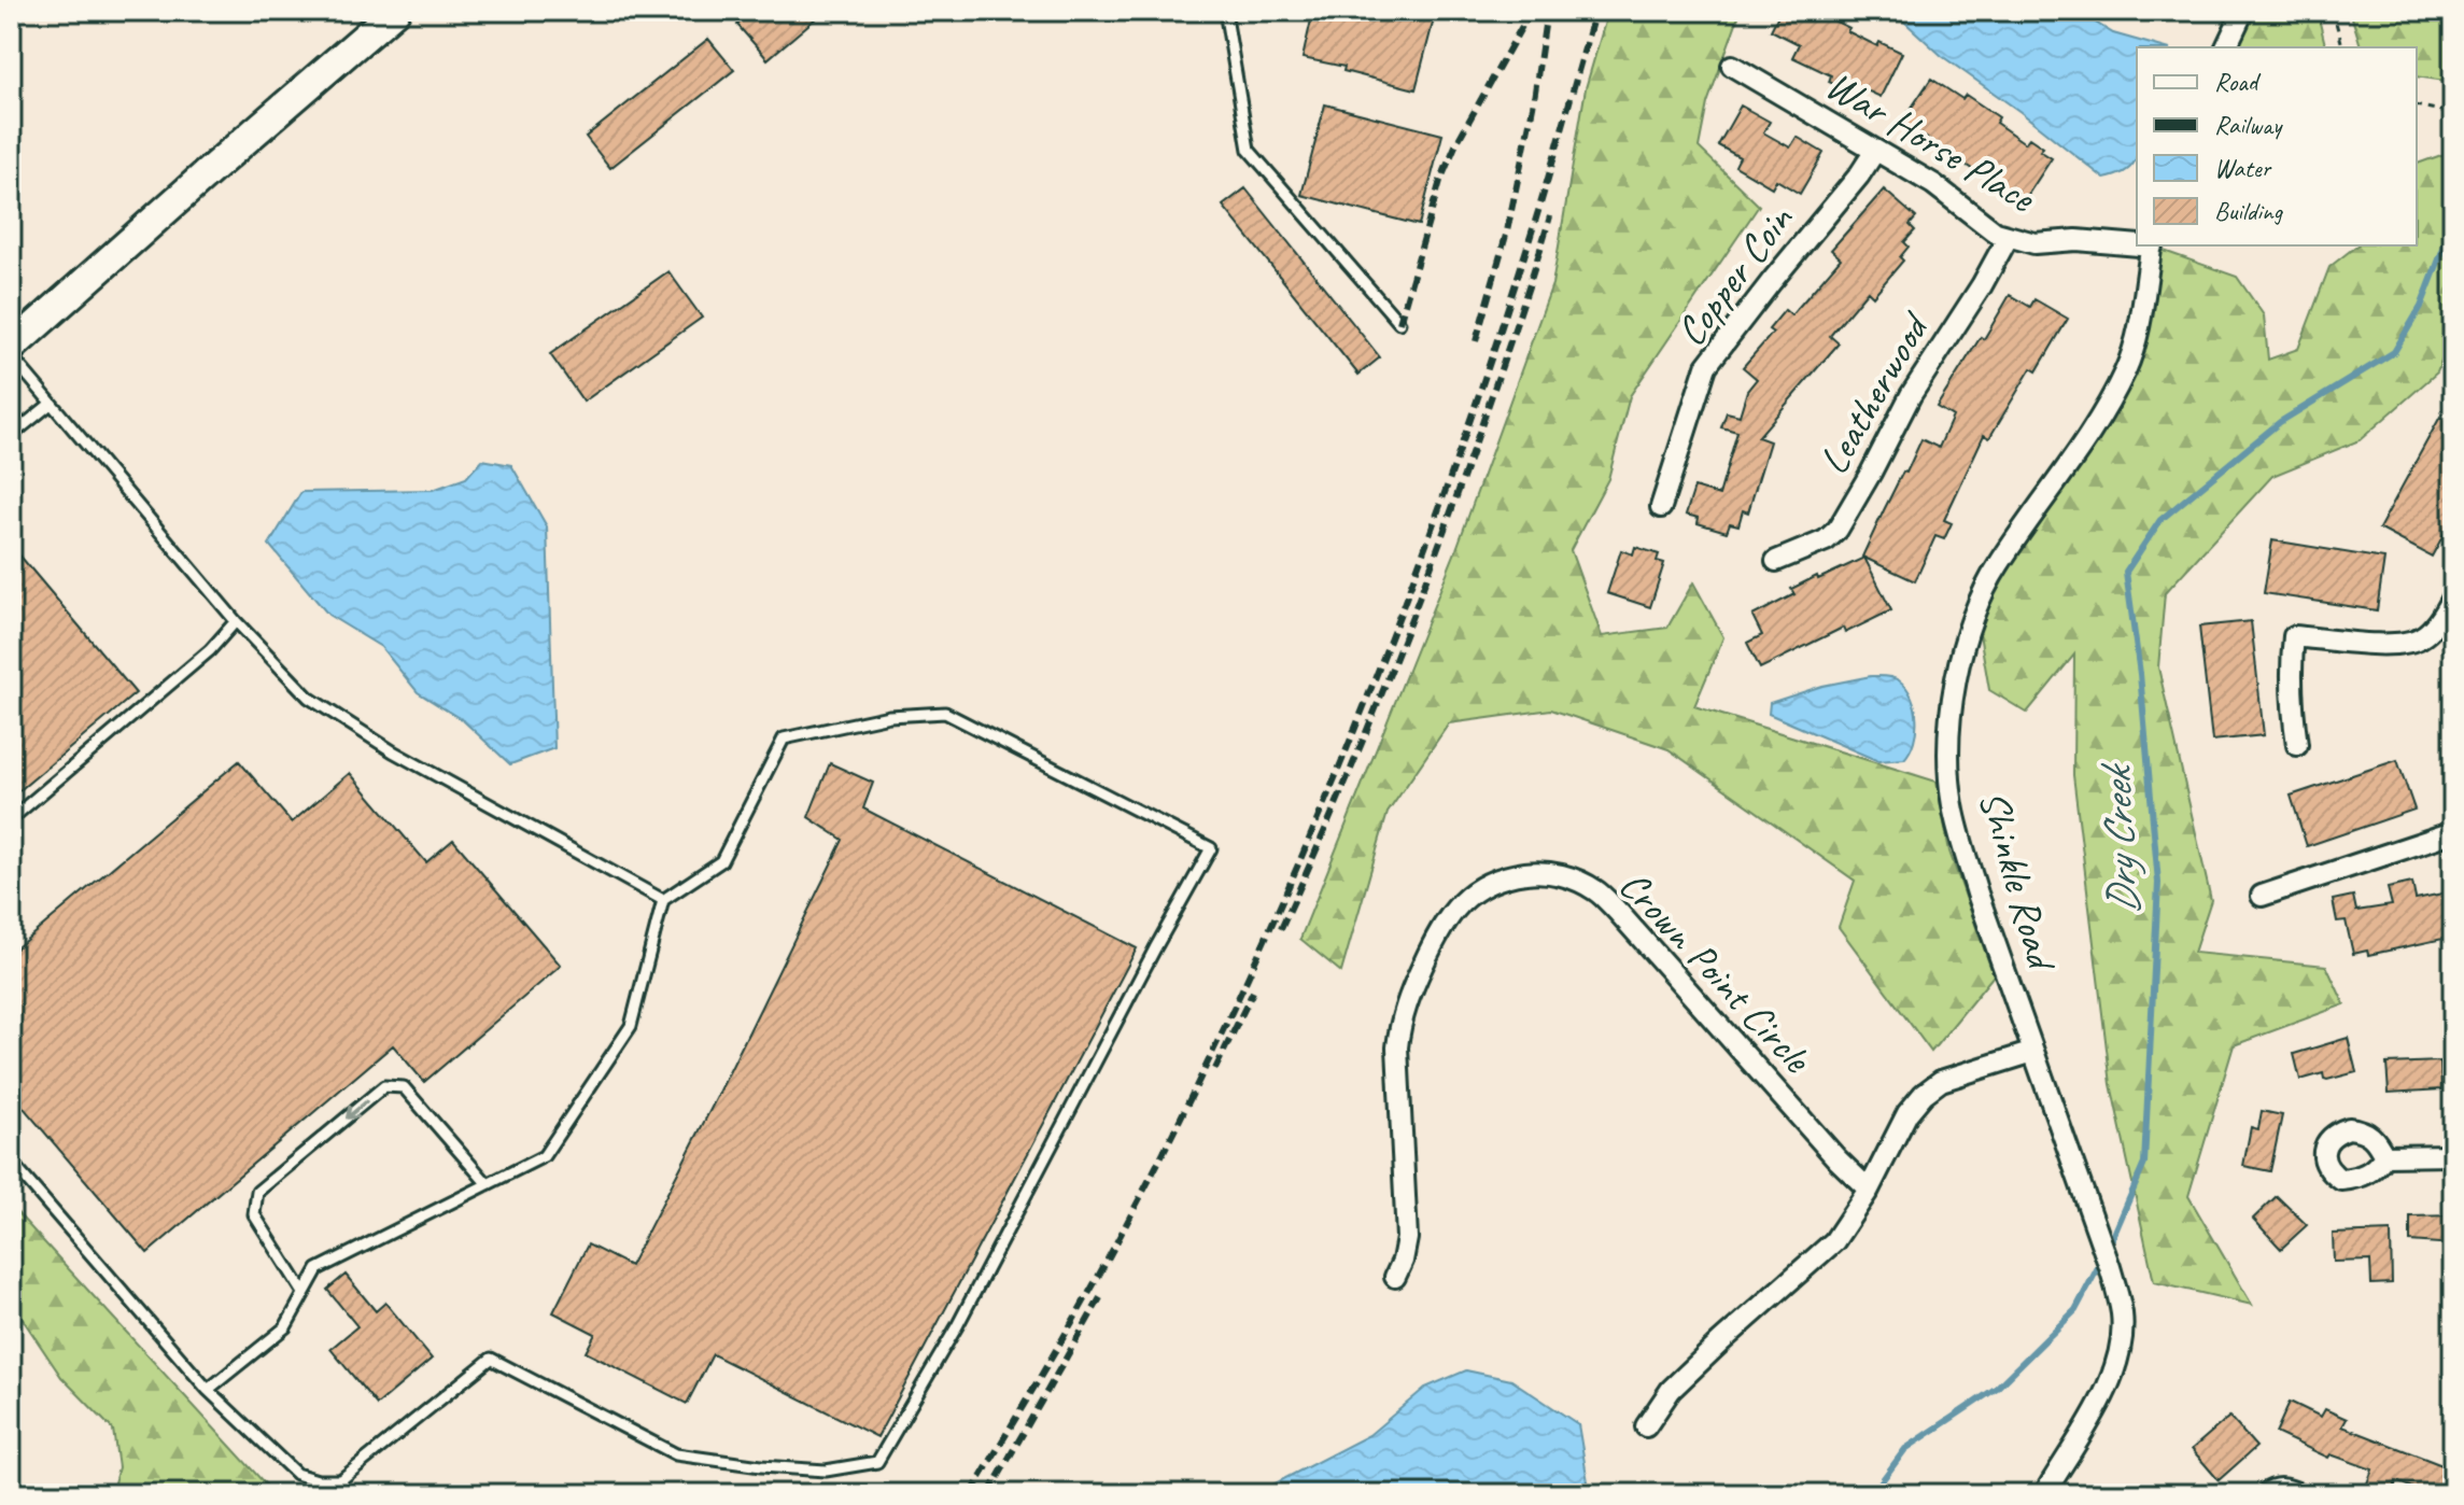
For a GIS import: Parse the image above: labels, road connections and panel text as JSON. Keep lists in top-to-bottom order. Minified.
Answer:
{"streets":{"street":["War Horse Place","Copper Coin","Leatherwood","Shinkle Road","Crown Point Circle"]},"crossings":[["War Horse Place","Copper Coin"],["War Horse Place","Leatherwood"]],"water":["Dry Creek"],"legend":["Road","Railway","Water","Building"]}
